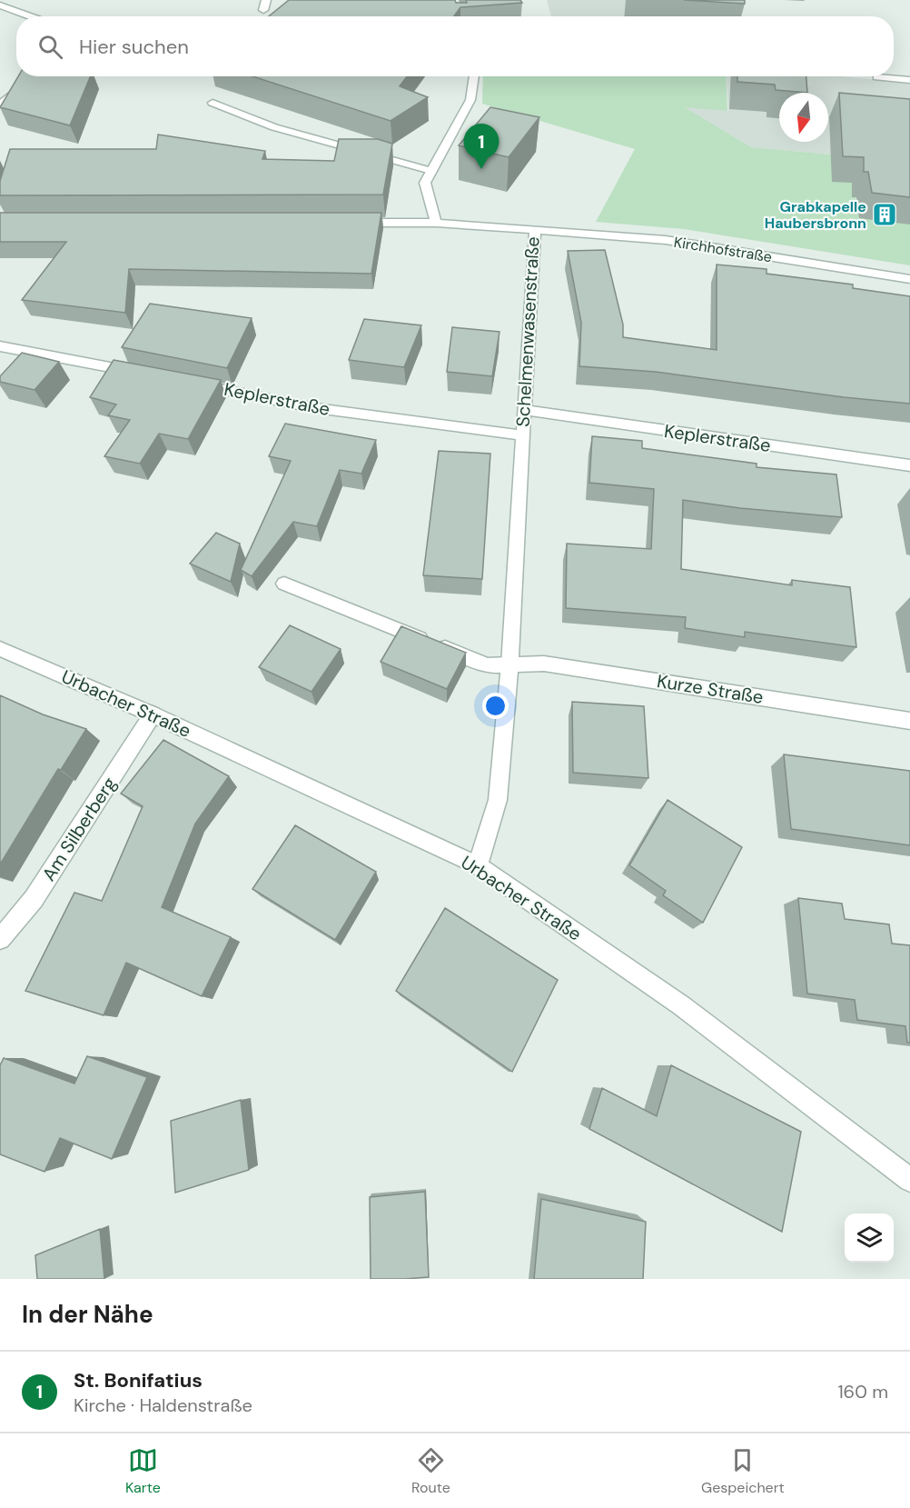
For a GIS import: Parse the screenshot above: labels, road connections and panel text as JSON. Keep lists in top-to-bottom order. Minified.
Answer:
{"streets":{"street":["Kirchhofstraße","Schelmenwasenstraße","Keplerstraße","Kurze Straße","Urbacher Straße","Am Silberberg"]},"crossings":[["Kirchhofstraße","Schelmenwasenstraße"],["Schelmenwasenstraße","Keplerstraße"],["Schelmenwasenstraße","Kurze Straße"],["Schelmenwasenstraße","Urbacher Straße"],["Urbacher Straße","Am Silberberg"]],"places":{"building":["Grabkapelle Haubersbronn"]},"north":"bottom","page":{"search":"Hier suchen","pins":"1","heading":"In der Nähe","list":[{"mark":"1","name":"St. Bonifatius","note":"Kirche · Haldenstraße","value":"160 m"}],"nav":["Karte","Route","Gespeichert"]}}
